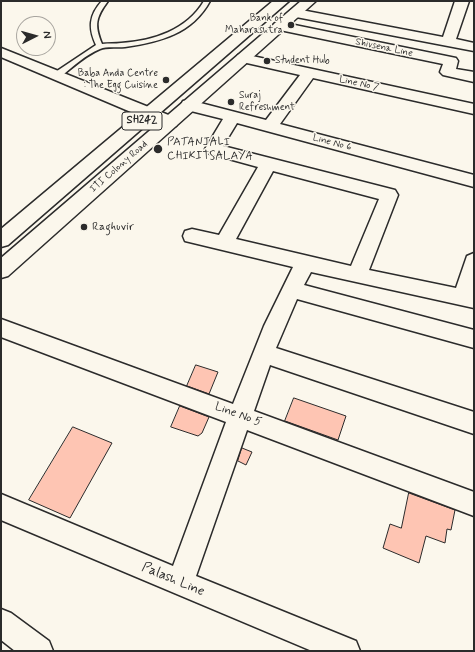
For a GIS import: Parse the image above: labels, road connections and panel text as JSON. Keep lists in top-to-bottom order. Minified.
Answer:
{"streets":{"main road":["SH242","ITI Colony Road"],"street":["Shivsena Line","Line No 7","Line No 6","Line No 5","Palash Line"]},"crossings":[["Shivsena Line","ITI Colony Road"],["Line No 7","ITI Colony Road"],["Line No 6","ITI Colony Road"]],"places":["Bank of Maharashtra","Student Hub","Baba Anda Centre : The Egg Cuisine","Suraj Refreshment","PATANJALI CHIKITSALAYA","Raghuvir"],"north":"right"}
